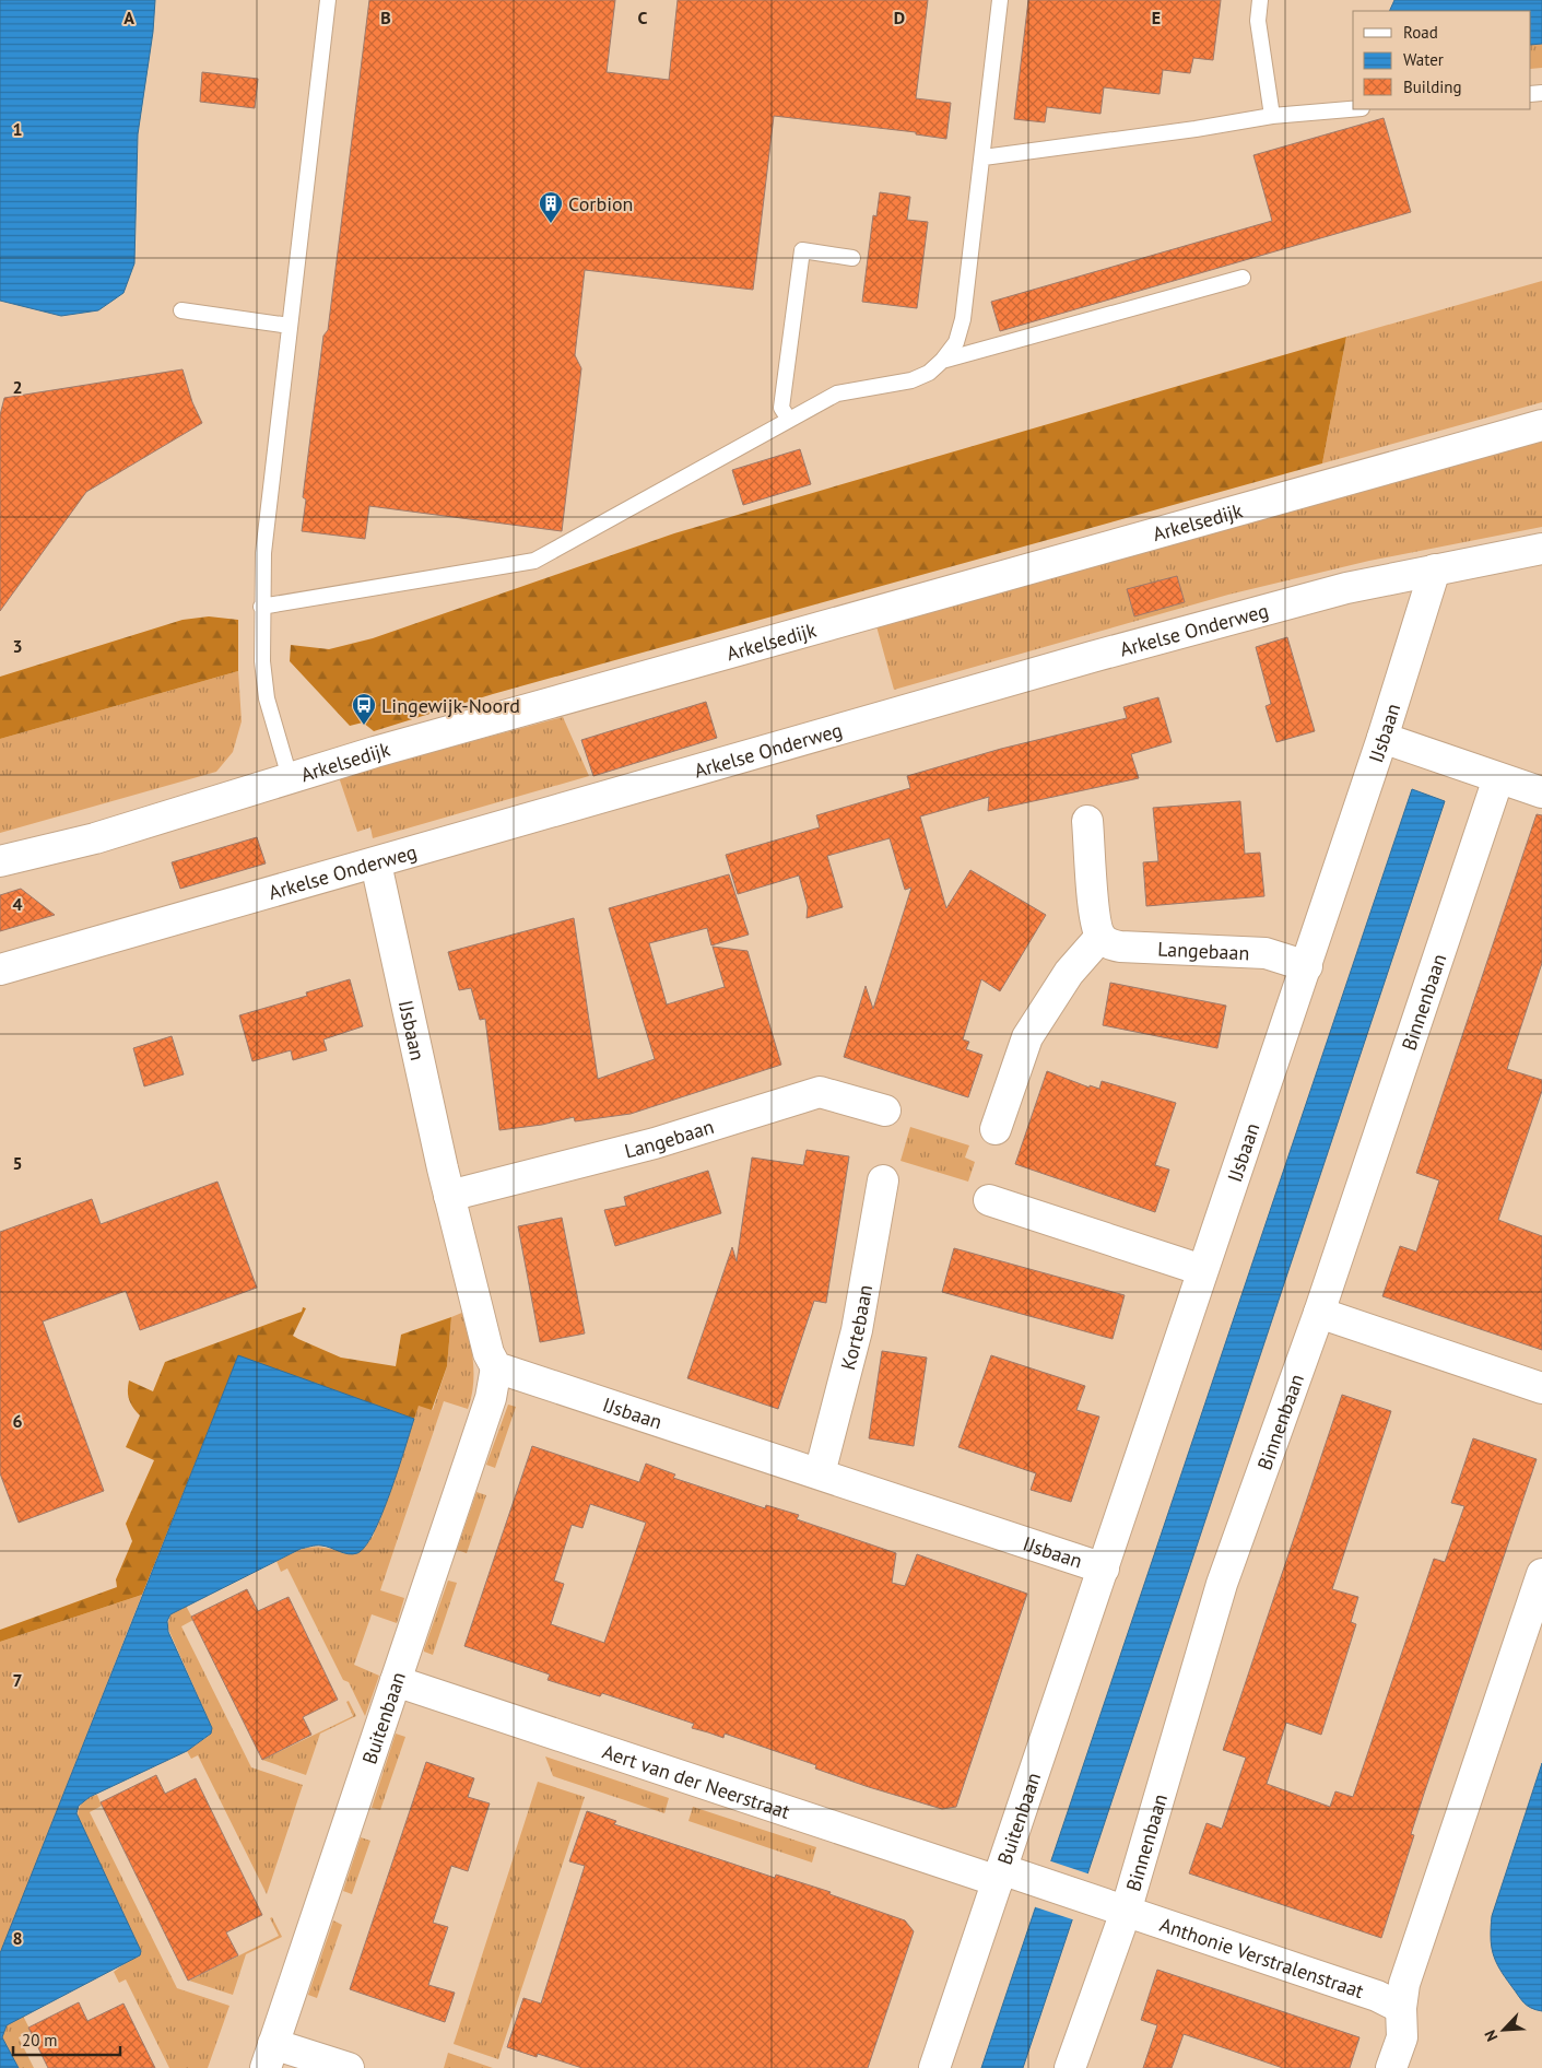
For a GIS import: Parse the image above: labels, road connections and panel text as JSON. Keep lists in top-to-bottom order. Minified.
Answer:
{"streets":{"street":["Arkelsedijk","Arkelse Onderweg","IJsbaan","Langebaan","Binnenbaan","Kortebaan","Buitenbaan","Aert van der Neerstraat","Anthonie Verstralenstraat"]},"crossings":[["Arkelse Onderweg","IJsbaan"],["IJsbaan","Langebaan"],["IJsbaan","Kortebaan"],["IJsbaan","Buitenbaan"],["Binnenbaan","Anthonie Verstralenstraat"],["Buitenbaan","Aert van der Neerstraat"],["Aert van der Neerstraat","Anthonie Verstralenstraat"]],"places":{"building":["Corbion"],"bus stop":["Lingewijk-Noord"]},"legend":["Road","Water","Building"],"scale_bar":"20 m","north":"bottom left","grid":{"columns":["A","B","C","D","E"],"rows":["1","2","3","4","5","6","7","8"]}}
